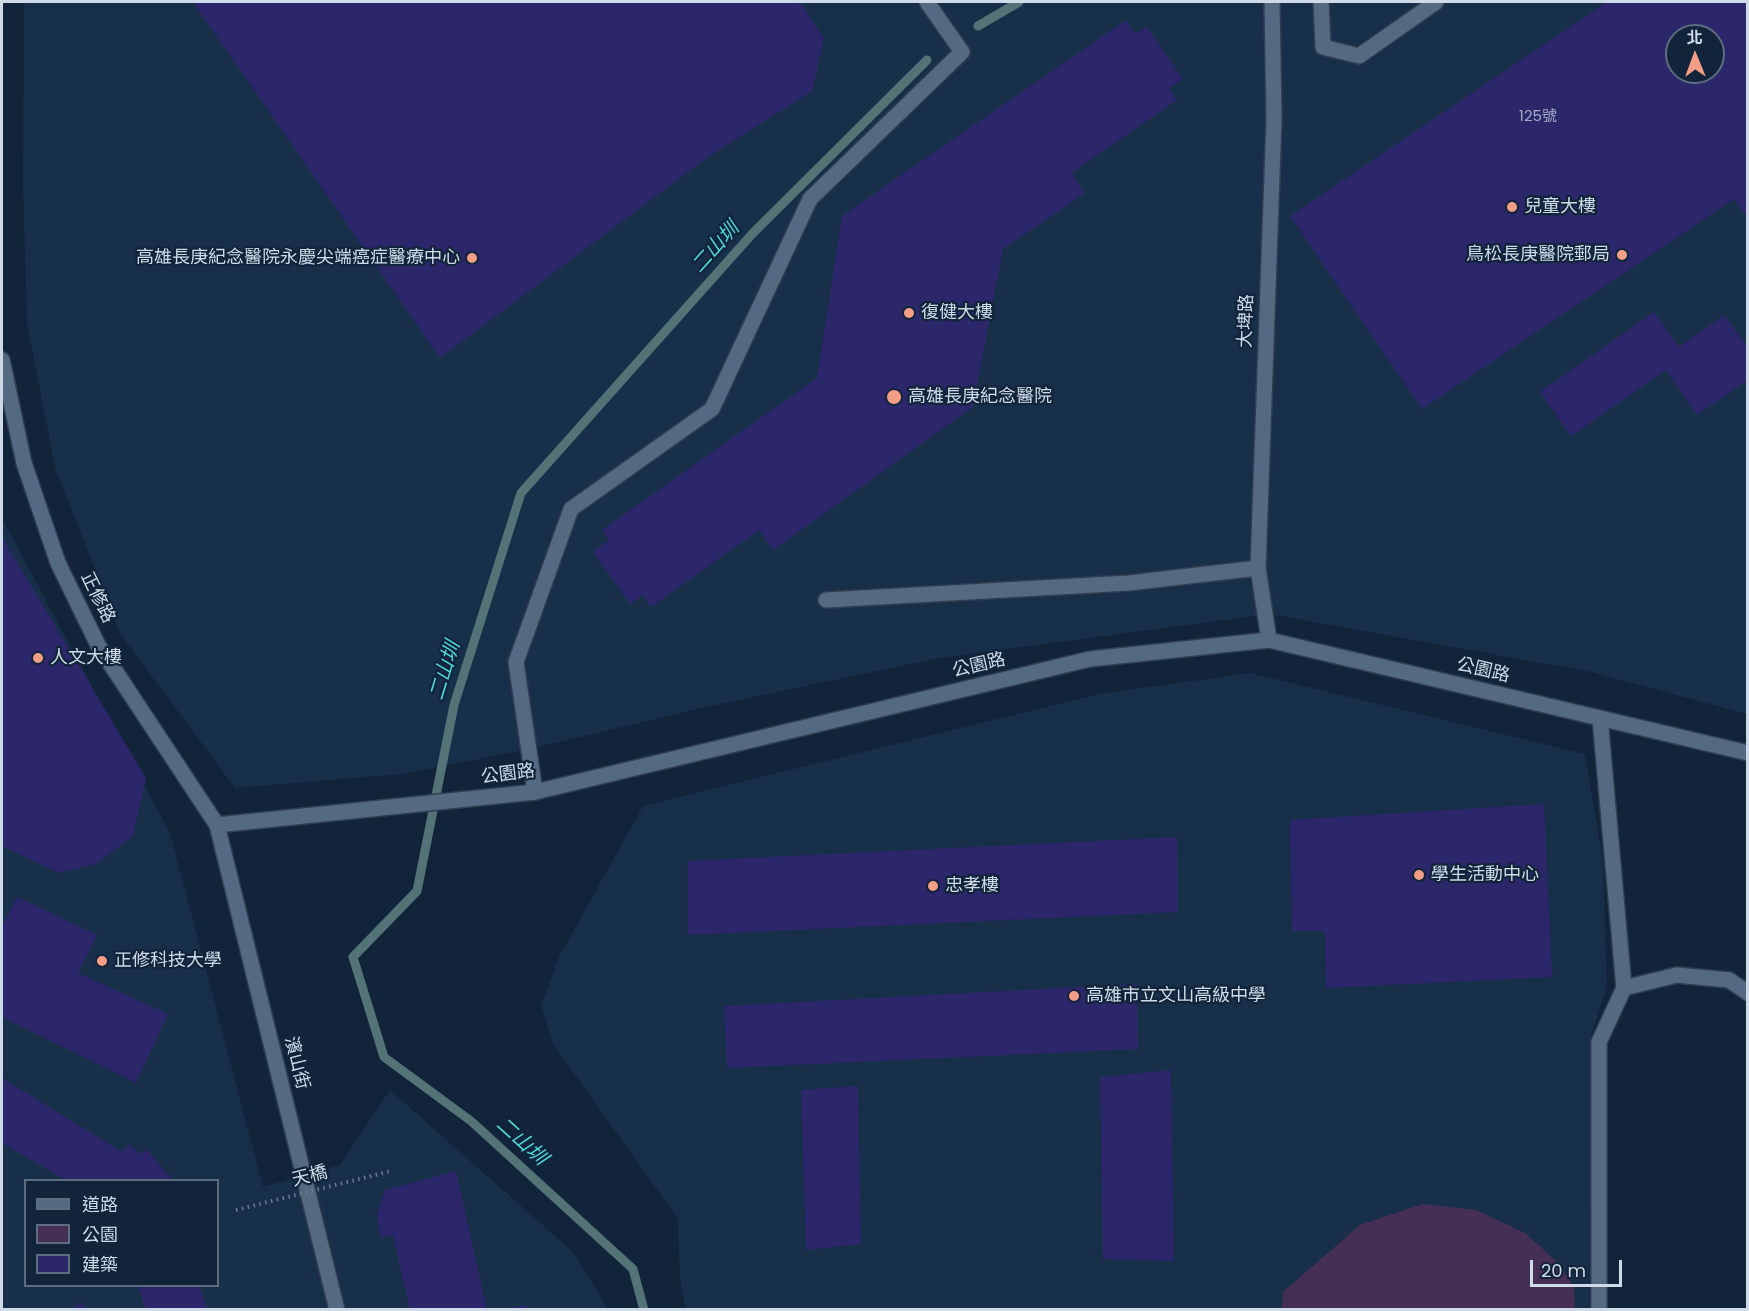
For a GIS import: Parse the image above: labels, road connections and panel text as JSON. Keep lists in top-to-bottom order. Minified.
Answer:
{"streets":{"street":["大埤路","正修路","公園路","濱山街"],"path":["天橋"]},"crossings":[["大埤路","公園路"],["正修路","公園路"],["正修路","濱山街"],["公園路","濱山街"]],"water":["二山圳"],"places":["兒童大樓","鳥松長庚醫院郵局","高雄長庚紀念醫院永慶尖端癌症醫療中心","復健大樓","高雄長庚紀念醫院","人文大樓","學生活動中心","忠孝樓","正修科技大學","高雄市立文山高級中學"],"house_numbers":["125號"],"legend":["道路","公園","建築"],"scale_bar":"20 m","north":"top"}
